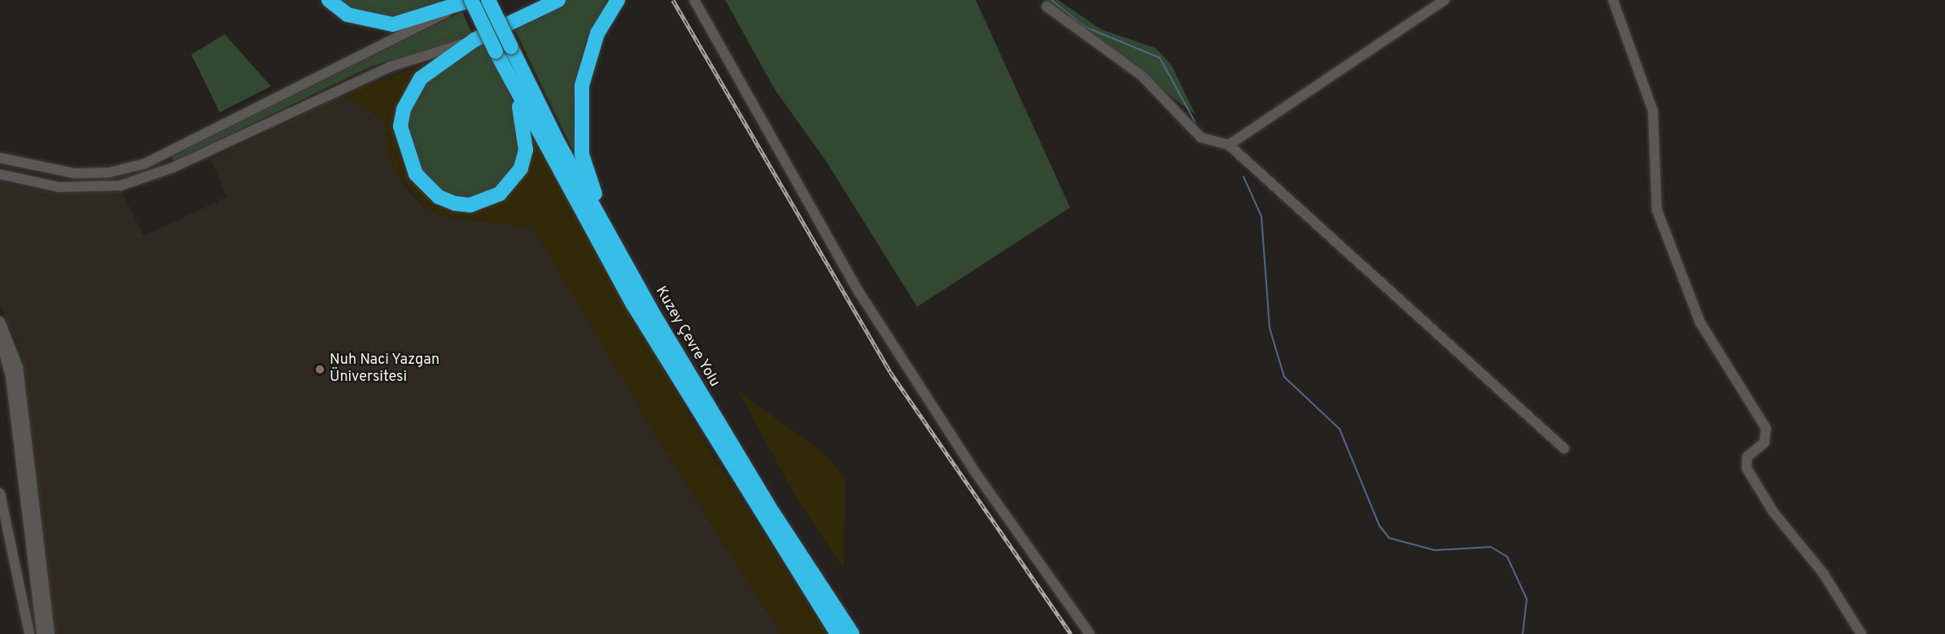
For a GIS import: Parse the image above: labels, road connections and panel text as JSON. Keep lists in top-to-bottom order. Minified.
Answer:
{"streets":{"highway":["Kuzey Çevre Yolu"]},"places":["Nuh Naci Yazgan Üniversitesi"]}
